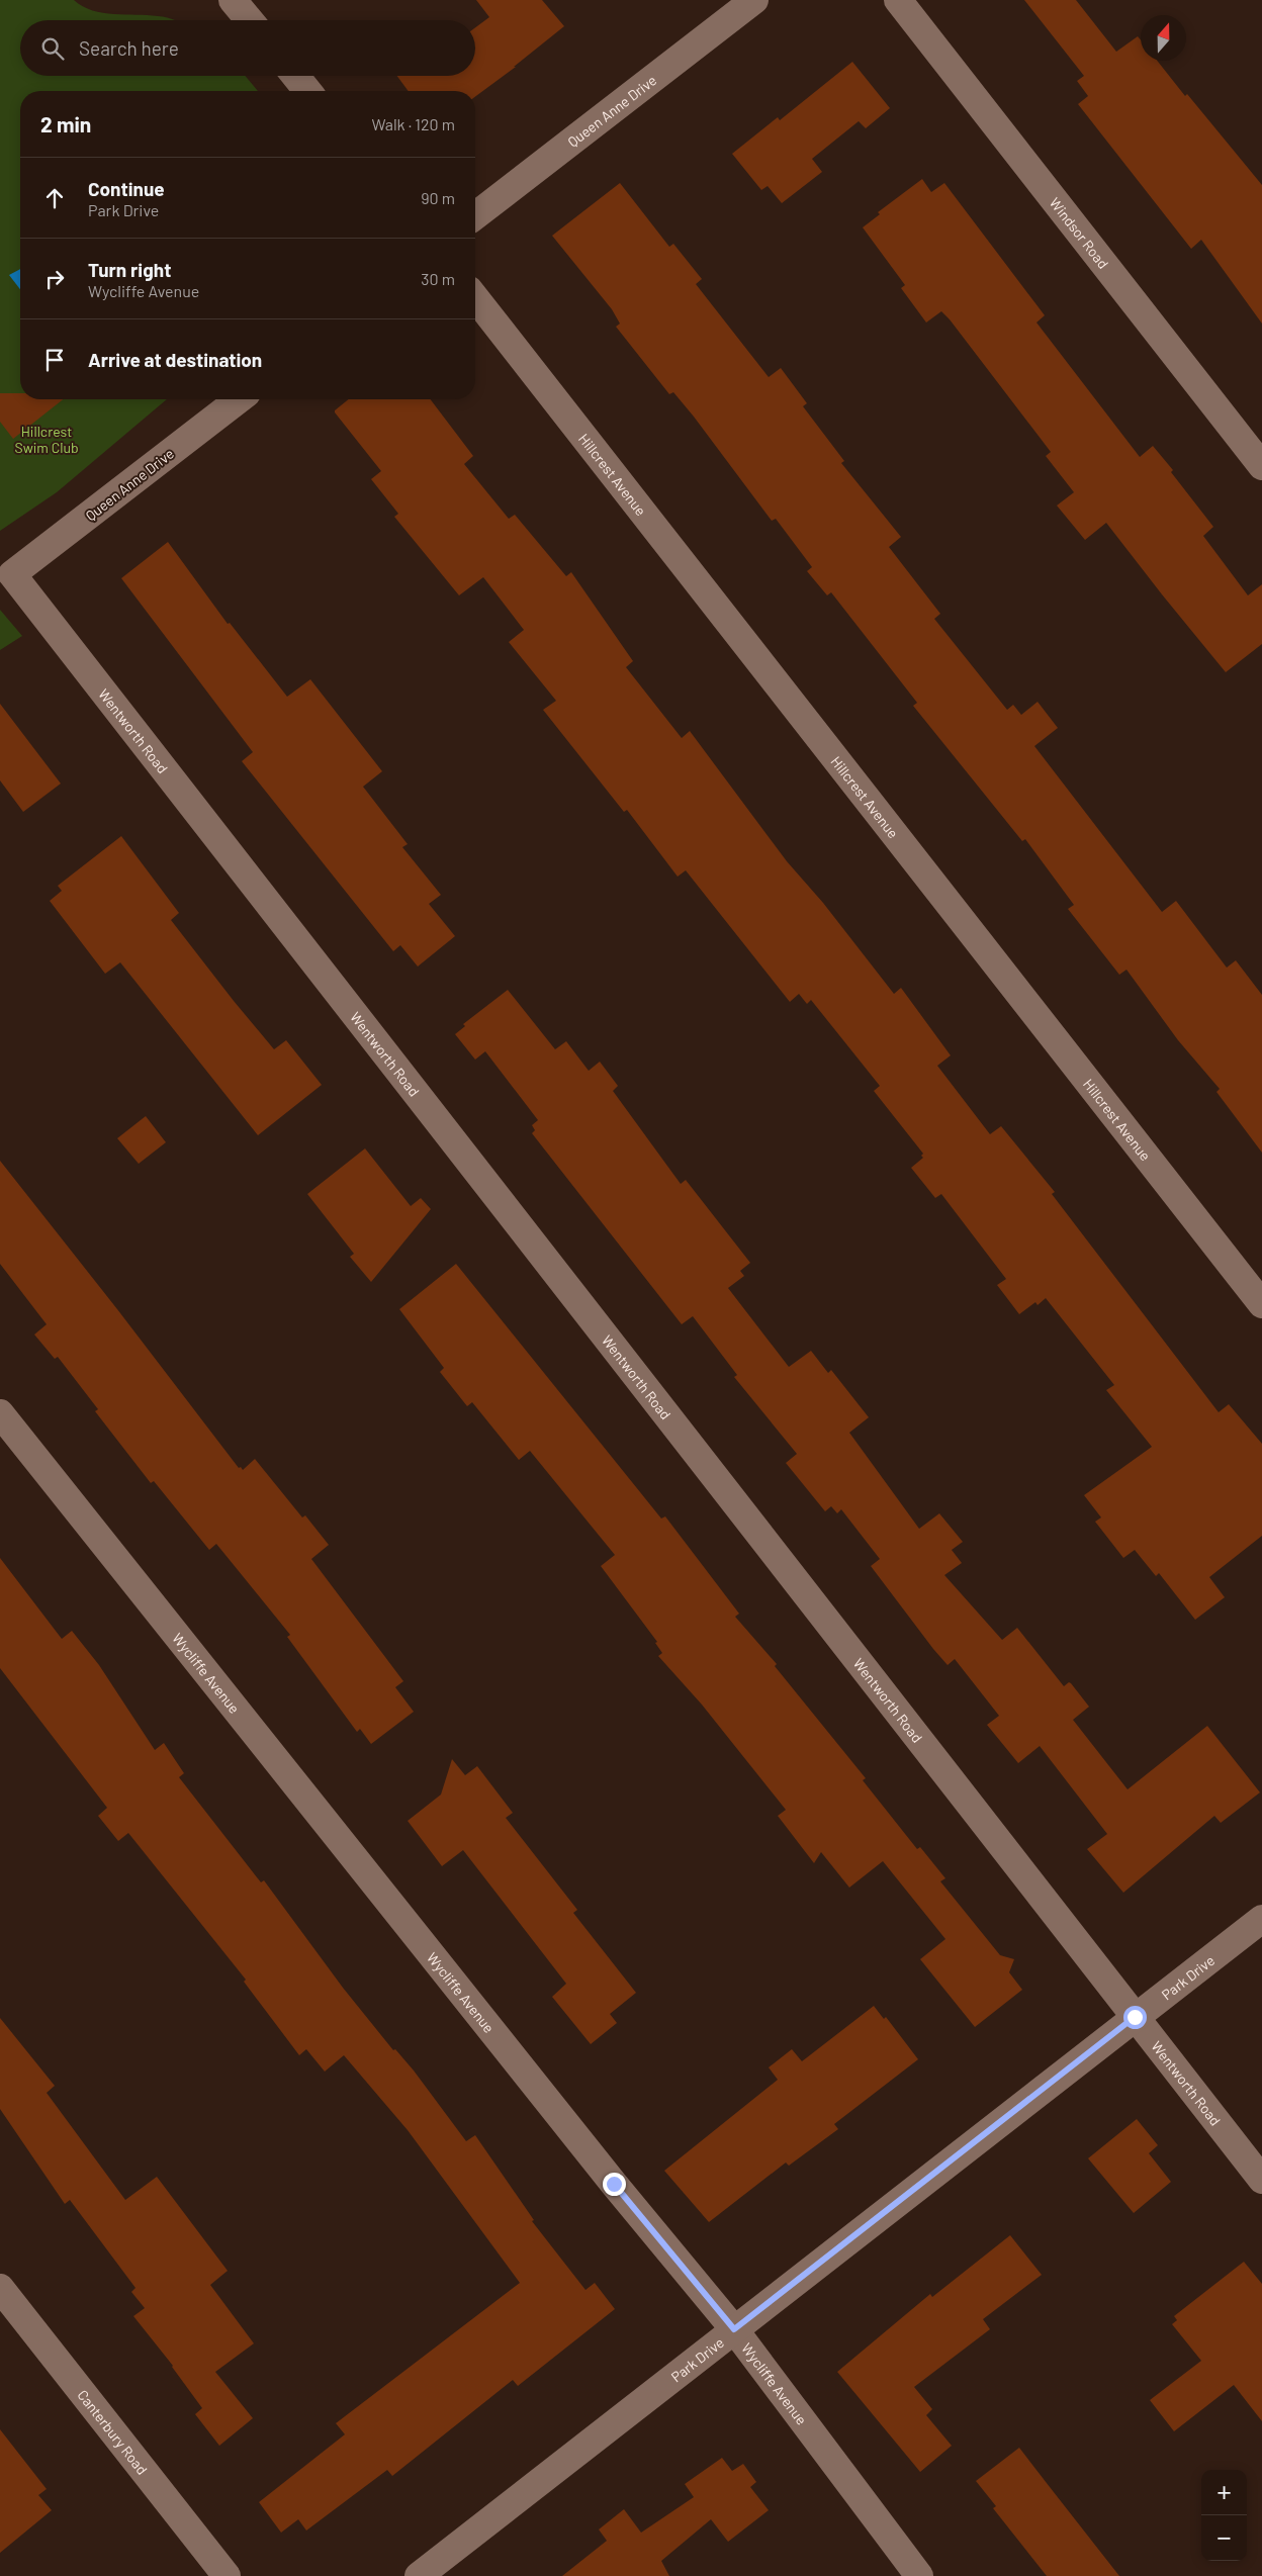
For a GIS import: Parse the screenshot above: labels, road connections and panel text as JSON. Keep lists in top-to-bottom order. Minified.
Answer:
{"streets":{"street":["Queen Anne Drive","Windsor Road","Hillcrest Avenue","Wentworth Road","Wycliffe Avenue","Park Drive","Canterbury Road"]},"crossings":[["Queen Anne Drive","Wentworth Road"],["Wentworth Road","Park Drive"],["Wycliffe Avenue","Park Drive"]],"parks":["Hillcrest Swim Club"],"north":"top","page":{"search":"Search here","heading":["2 min","Walk · 120 m"],"list":[["Continue","Park Drive","90 m"],["Turn right","Wycliffe Avenue","30 m"],"Arrive at destination"],"map_buttons":["+","−"]}}
